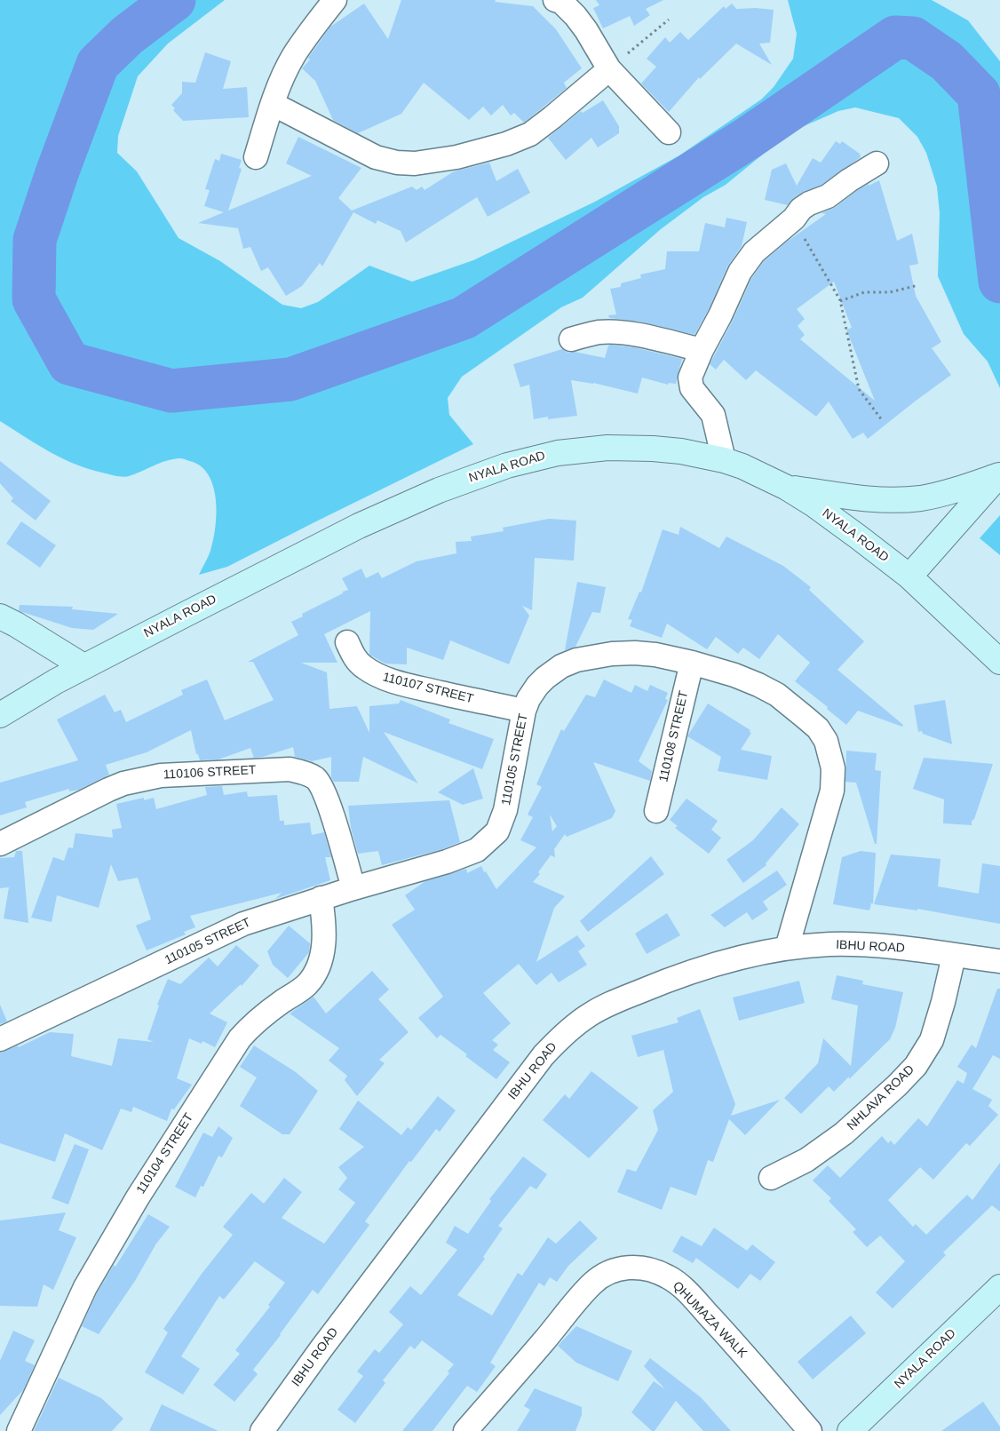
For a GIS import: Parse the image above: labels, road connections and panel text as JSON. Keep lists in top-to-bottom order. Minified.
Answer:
{"streets":{"street":["NYALA ROAD","110107 STREET","110108 STREET","110105 STREET","110106 STREET","IBHU ROAD","NHLAVA ROAD","110104 STREET","QHUMAZA WALK"]},"crossings":[["110107 STREET","110105 STREET"],["110108 STREET","110105 STREET"],["110105 STREET","110106 STREET"],["110105 STREET","IBHU ROAD"],["110105 STREET","110104 STREET"],["IBHU ROAD","NHLAVA ROAD"]]}
